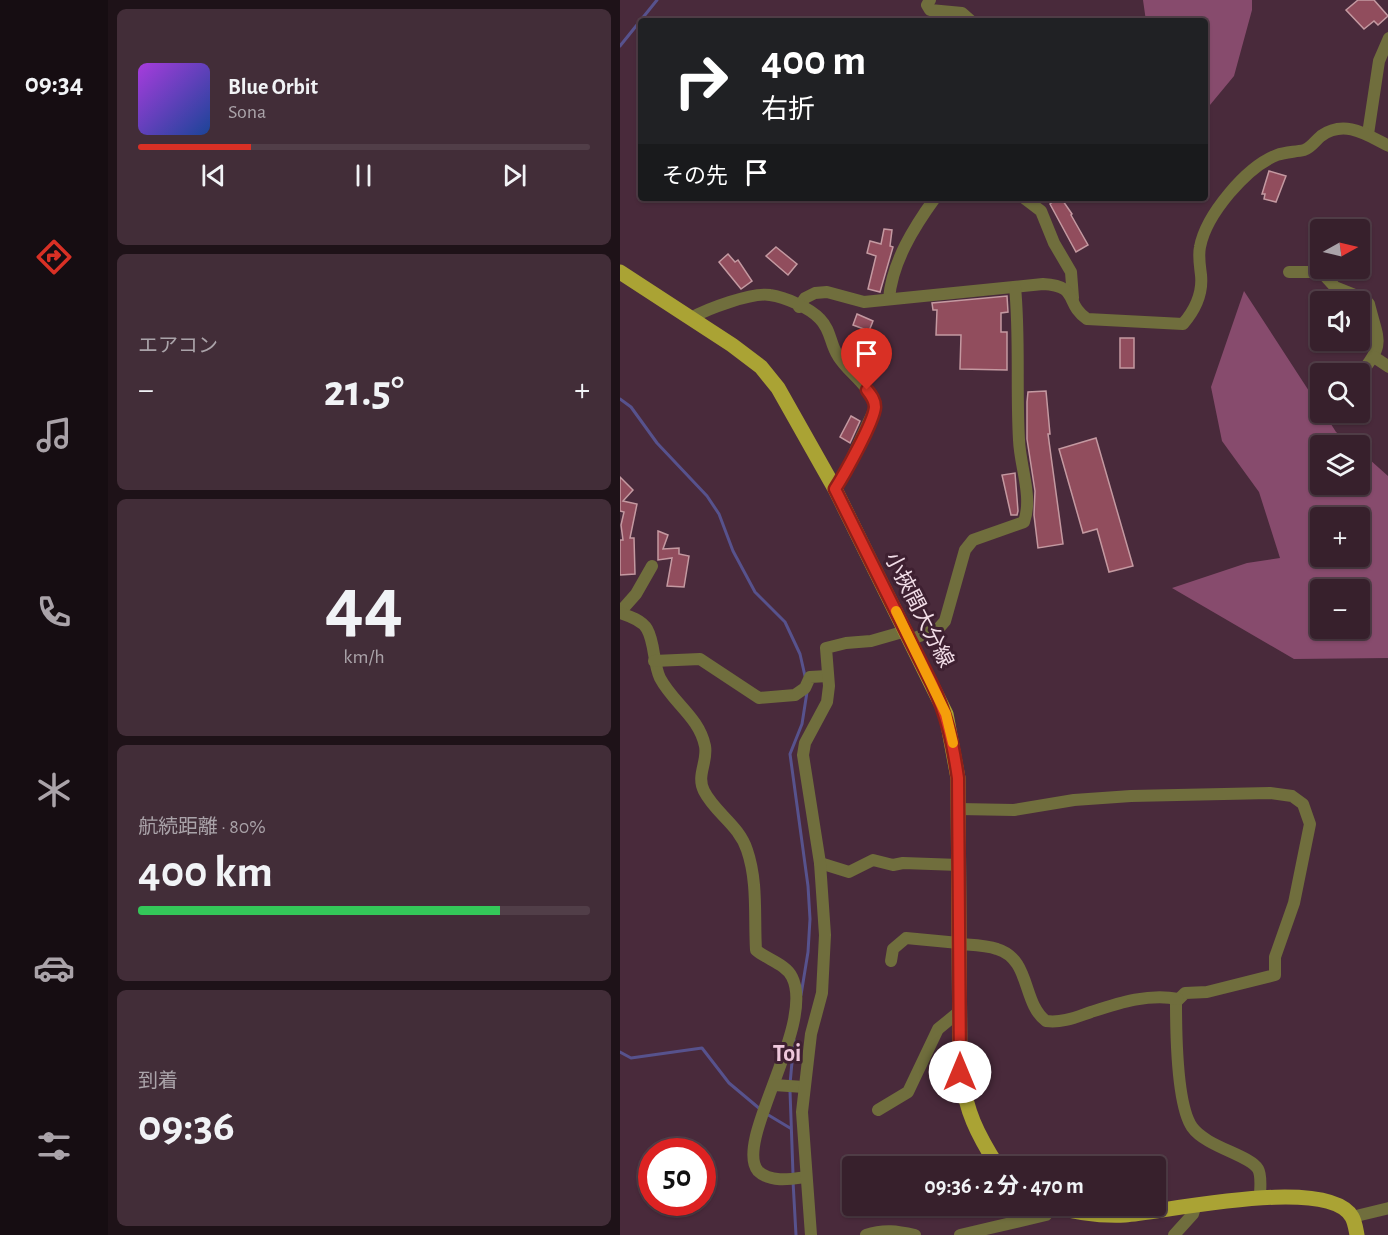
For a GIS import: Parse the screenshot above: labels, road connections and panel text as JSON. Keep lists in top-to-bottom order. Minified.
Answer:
{"streets":{"main road":["小挾間大分線"]},"districts":["Toi"],"north":"right","page":{"tabs":"09:34","turn":["400 m","右折"],"song":["Blue Orbit","Sona"],"then":"その先","map_buttons":["+","−"],"tile":["エアコン",["44","km/h"],["航続距離 · 80%","400 km"],["到着","09:36"]],"heat":["−","21.5°","+"],"limit":"50","trip":"09:36 · 2 分 · 470 m"}}
